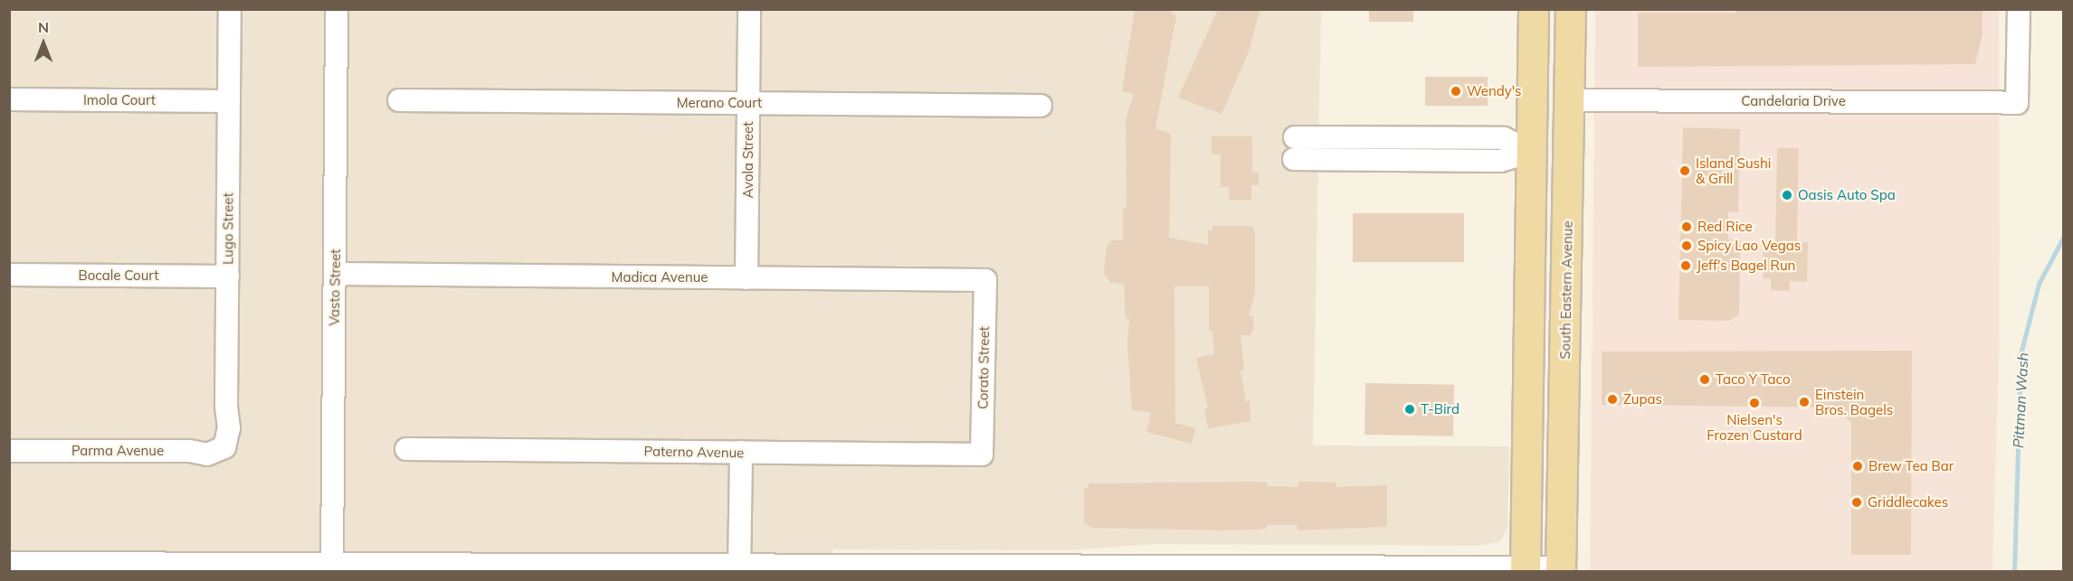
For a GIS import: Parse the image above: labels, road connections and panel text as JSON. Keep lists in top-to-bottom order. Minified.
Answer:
{"streets":{"main road":["South Eastern Avenue"],"street":["Imola Court","Candelaria Drive","Merano Court","Avola Street","Lugo Street","Bocale Court","Madica Avenue","Vasto Street","Corato Street","Parma Avenue","Paterno Avenue"]},"crossings":[["Imola Court","Lugo Street"],["Candelaria Drive","South Eastern Avenue"],["Merano Court","Avola Street"],["Avola Street","Madica Avenue"],["Lugo Street","Bocale Court"],["Lugo Street","Parma Avenue"],["Madica Avenue","Vasto Street"],["Madica Avenue","Corato Street"],["Corato Street","Paterno Avenue"]],"water":["Pittman Wash"],"places":["Wendy's","Island Sushi & Grill","Oasis Auto Spa","Red Rice","Spicy Lao Vegas","Jeff's Bagel Run","Taco Y Taco","Zupas","Einstein Bros. Bagels","Nielsen's Frozen Custard","T-Bird","Brew Tea Bar","Griddlecakes"],"north":"top"}
